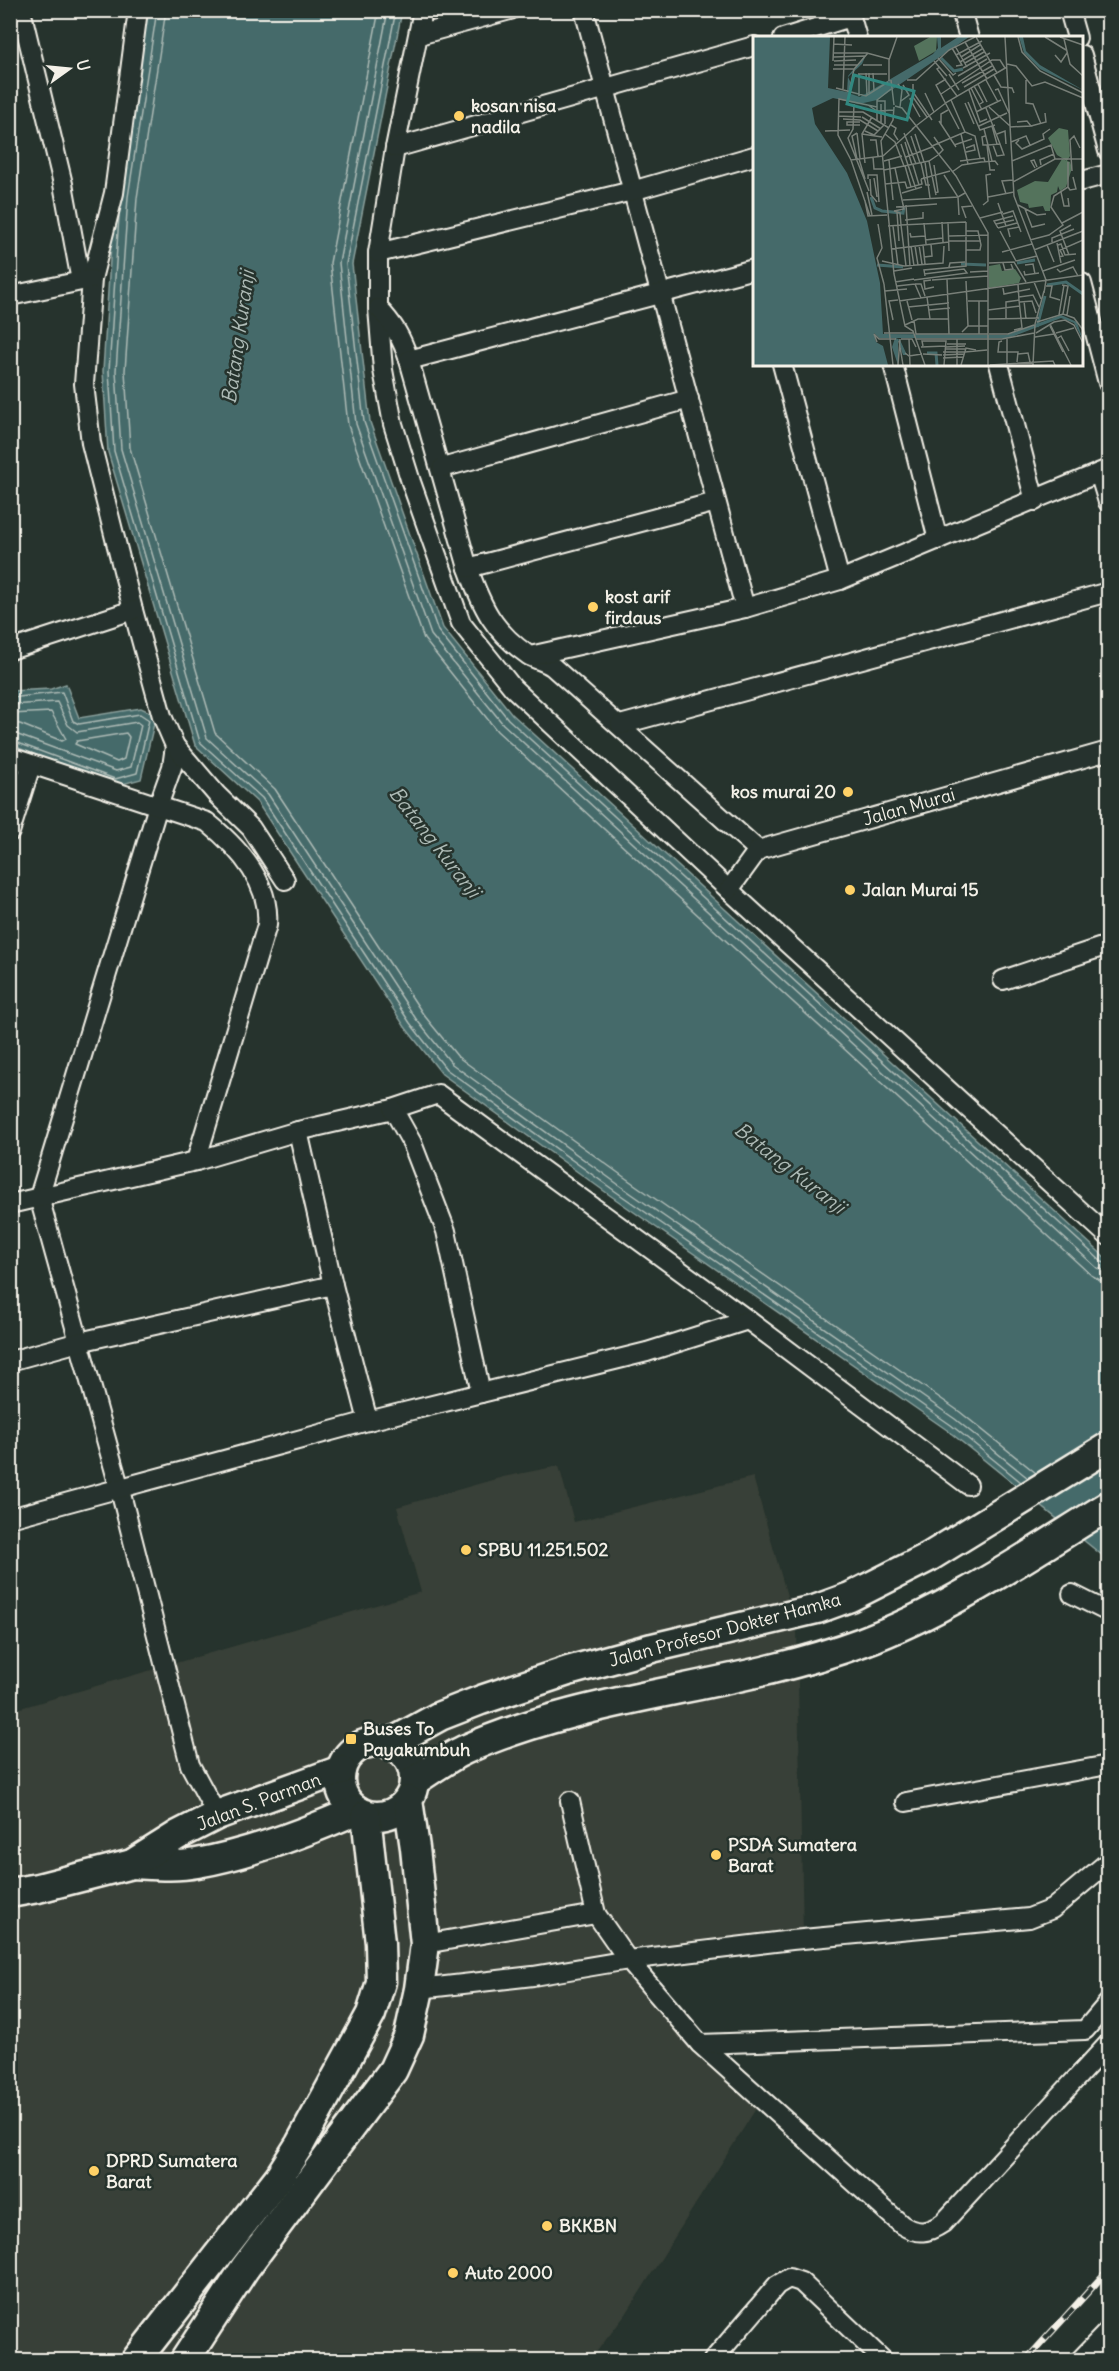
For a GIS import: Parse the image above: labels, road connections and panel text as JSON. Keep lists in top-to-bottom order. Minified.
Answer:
{"streets":{"main road":["Jalan Profesor Dokter Hamka","Jalan S. Parman"],"street":["Jalan Murai"]},"crossings":[["Jalan Profesor Dokter Hamka","Jalan S. Parman"]],"water":["Batang Kuranji"],"places":{"other":["kosan nisa nadila","kost arif firdaus","kos murai 20","Jalan Murai 15","SPBU 11.251.502","PSDA Sumatera Barat","DPRD Sumatera Barat","BKKBN","Auto 2000"],"transit":["Buses To Payakumbuh"]},"north":"right"}
